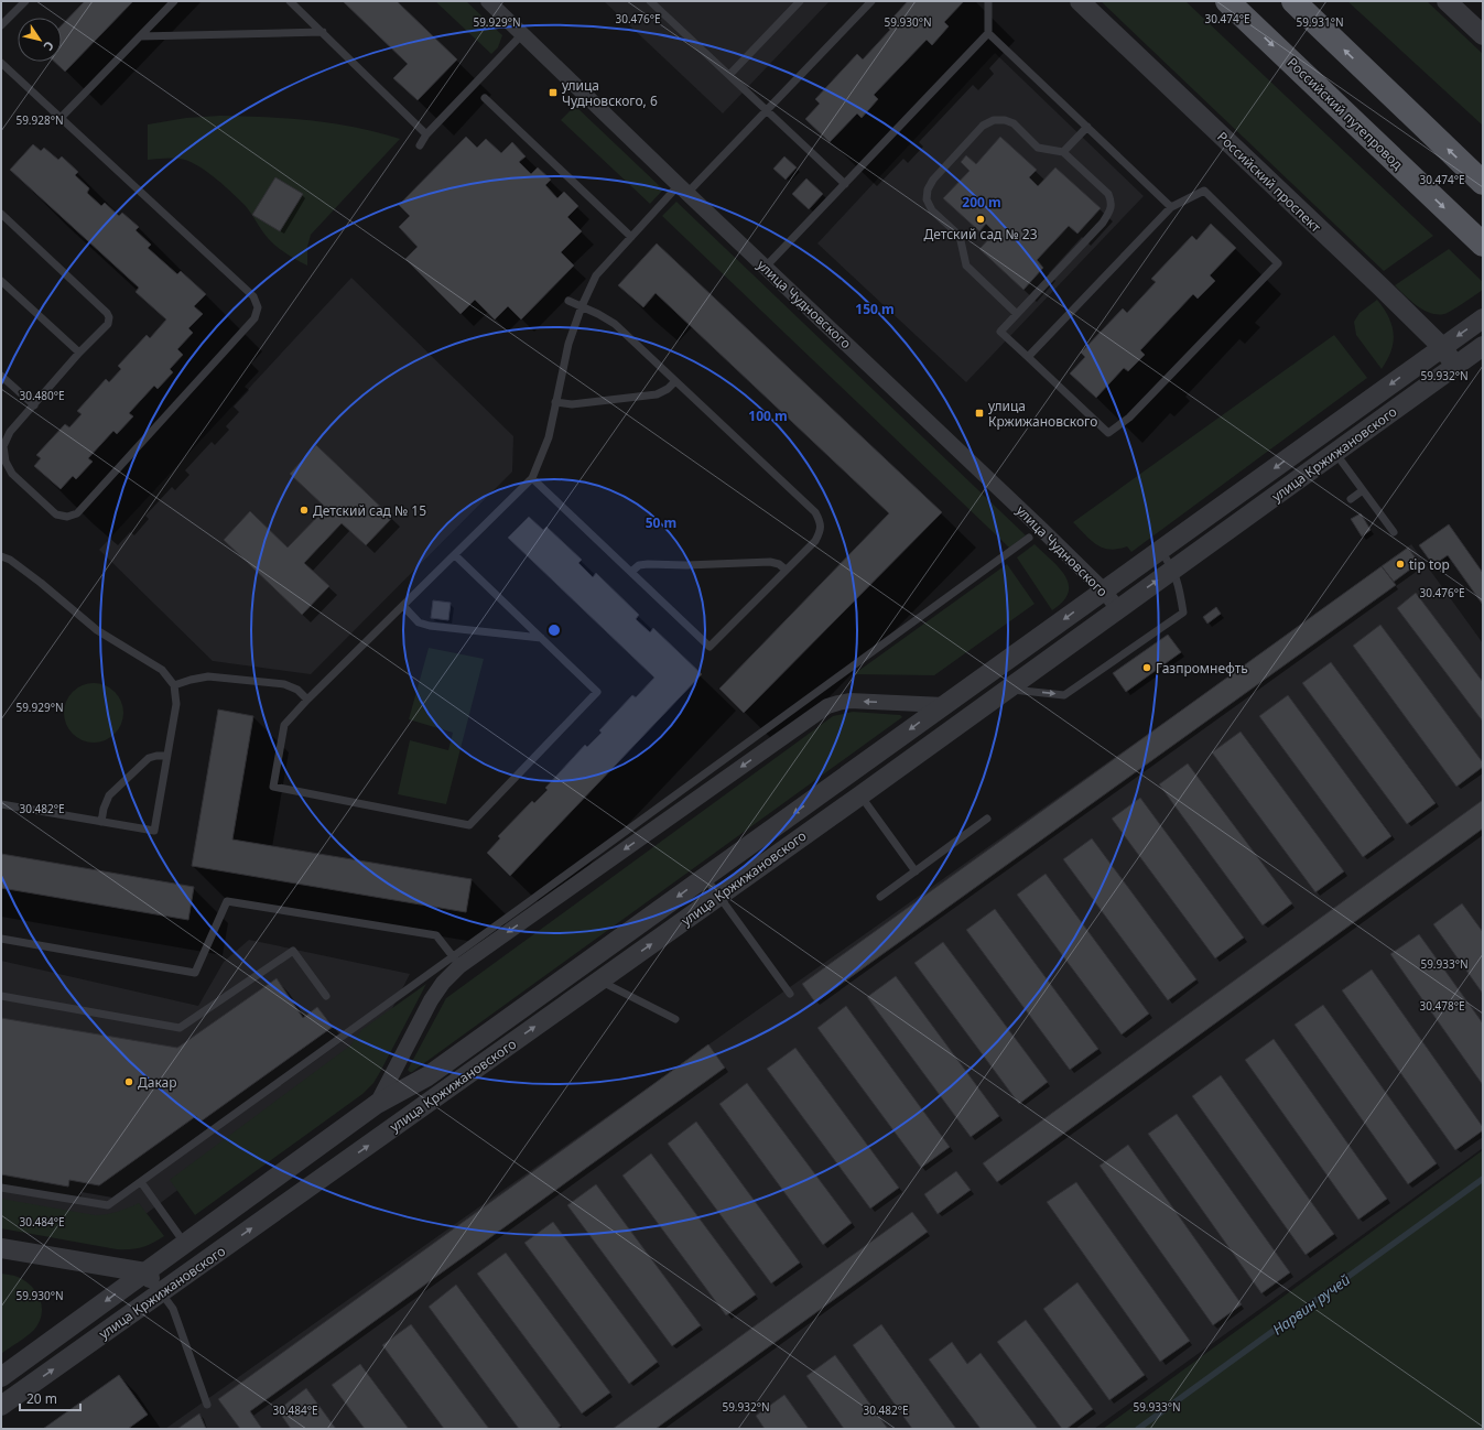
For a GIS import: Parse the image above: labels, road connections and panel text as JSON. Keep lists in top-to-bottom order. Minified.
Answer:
{"streets":{"main road":["Российский путепровод"],"street":["Российский проспект","улица Чудновского","улица Кржижановского"]},"crossings":[["Российский проспект","улица Кржижановского"],["улица Чудновского","улица Кржижановского"]],"water":["Нарвин ручей"],"places":{"transit":["улица Чудновского, 6","улица Кржижановского"],"other":["Детский сад № 23","Детский сад № 15","tip top","Газпромнефть","Дакар"]},"scale_bar":"20 m","north":"bottom right","coordinates":["30.476°E","30.474°E","59.929°N","59.930°N","59.931°N","59.928°N","59.932°N","30.480°E","30.482°E","59.933°N","30.478°E","30.484°E"],"rings":["200 m","150 m","100 m","50 m"]}
